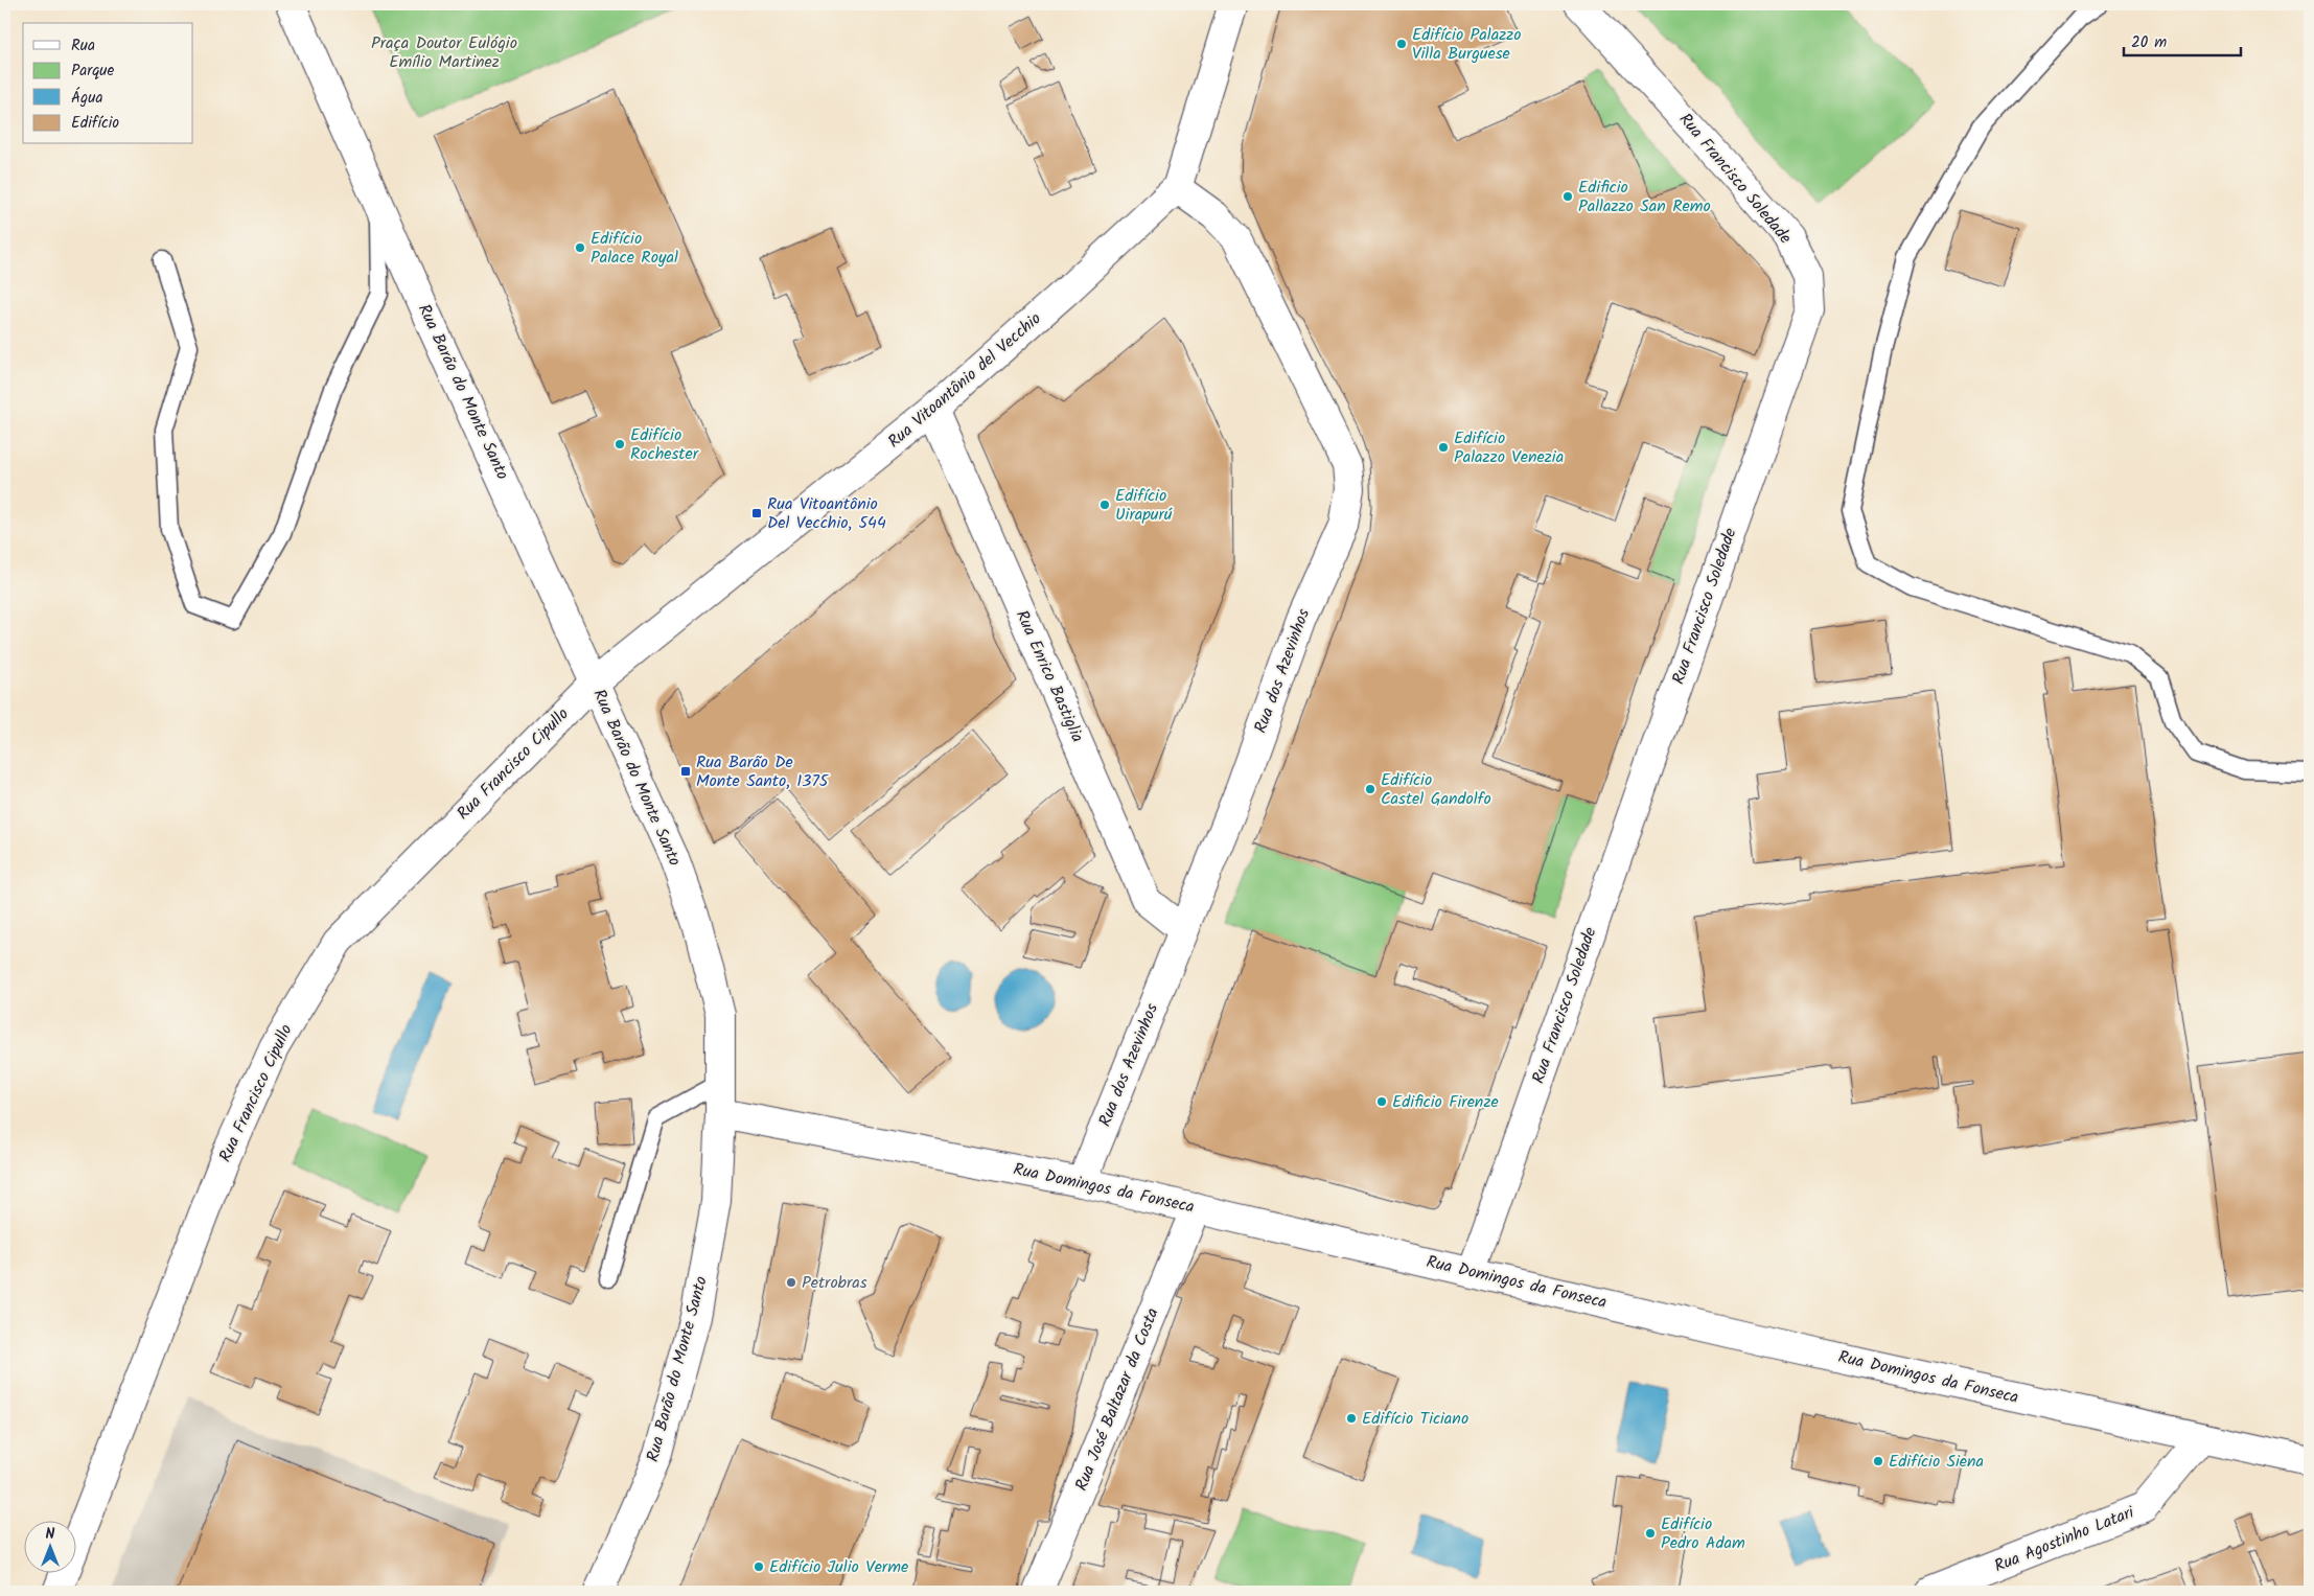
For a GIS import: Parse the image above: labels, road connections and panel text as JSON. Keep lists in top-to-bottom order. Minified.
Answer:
{"streets":{"street":["Rua Francisco Soledade","Rua Vitoantônio del Vecchio","Rua Barão do Monte Santo","Rua dos Azevinhos","Rua Enrico Bastiglia","Rua Francisco Cipullo","Rua Domingos da Fonseca","Rua José Baltazar da Costa","Rua Agostinho Latari"]},"crossings":[["Rua Francisco Soledade","Rua Domingos da Fonseca"],["Rua Vitoantônio del Vecchio","Rua Barão do Monte Santo"],["Rua Vitoantônio del Vecchio","Rua dos Azevinhos"],["Rua Vitoantônio del Vecchio","Rua Enrico Bastiglia"],["Rua Vitoantônio del Vecchio","Rua Francisco Cipullo"],["Rua Barão do Monte Santo","Rua Francisco Cipullo"],["Rua Barão do Monte Santo","Rua Domingos da Fonseca"],["Rua dos Azevinhos","Rua Enrico Bastiglia"],["Rua dos Azevinhos","Rua Domingos da Fonseca"],["Rua Domingos da Fonseca","Rua José Baltazar da Costa"],["Rua Domingos da Fonseca","Rua Agostinho Latari"]],"parks":["Praça Doutor Eulógio Emílio Martinez"],"places":{"other":["Edifício Palazzo Villa Burguese","Edificio Pallazzo San Remo","Edifício Palace Royal","Edifício Rochester","Edifício Palazzo Venezia","Edifício Uirapurú","Edifício Castel Gandolfo","Edificio Firenze","Petrobras","Edifício Ticiano","Edifício Siena","Edifício Pedro Adam","Edifício Julio Verme"],"transit":["Rua Vitoantônio Del Vecchio, 544","Rua Barão De Monte Santo, 1375"]},"legend":["Rua","Parque","Água","Edifício"],"scale_bar":"20 m","north":"top"}
